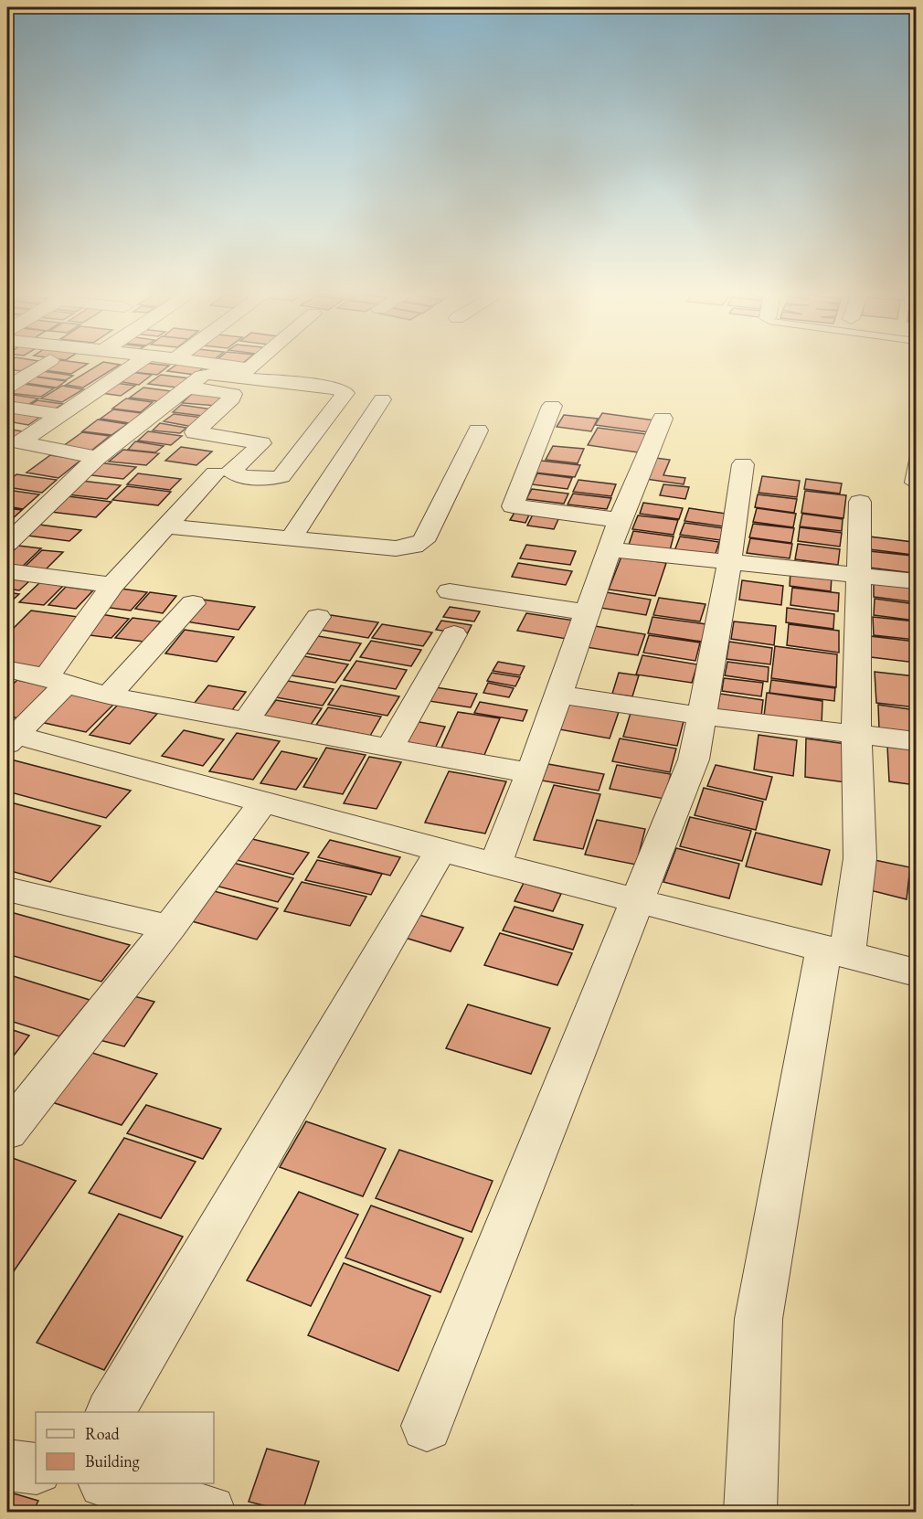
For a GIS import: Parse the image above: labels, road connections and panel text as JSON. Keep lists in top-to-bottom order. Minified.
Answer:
{"legend":["Road","Building"]}
